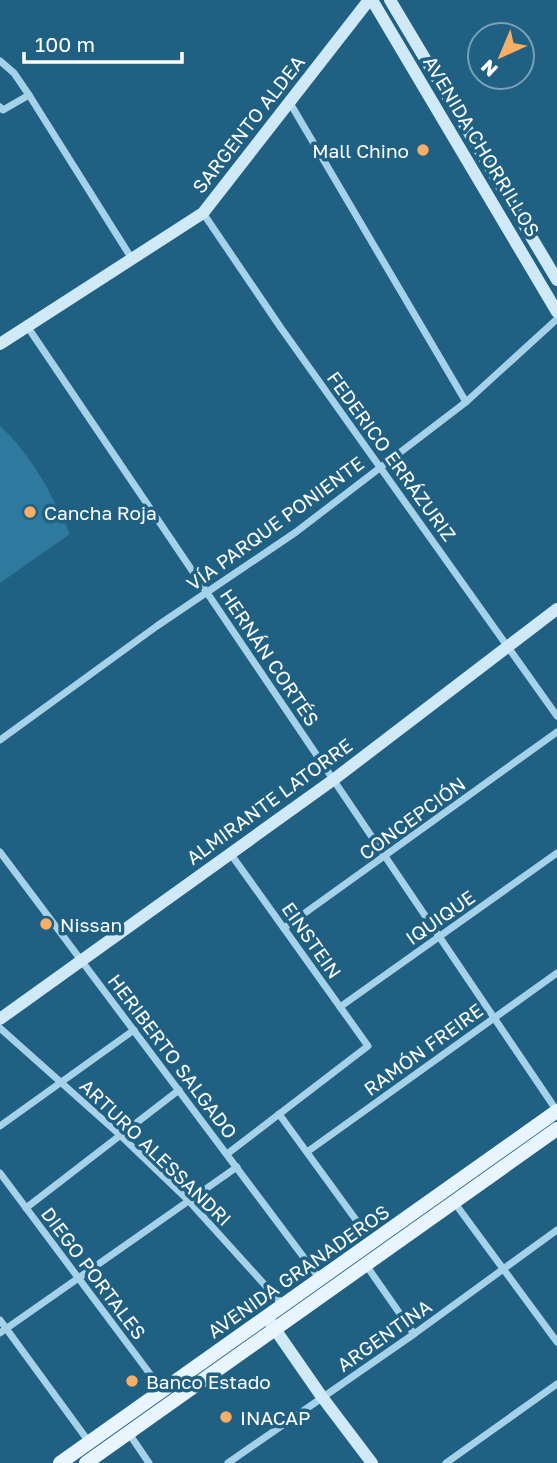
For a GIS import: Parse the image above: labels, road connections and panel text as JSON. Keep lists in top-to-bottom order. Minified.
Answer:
{"streets":{"main road":["SARGENTO ALDEA","AVENIDA CHORRILLOS","ALMIRANTE LATORRE","AVENIDA GRANADEROS"],"street":["FEDERICO ERRÁZURIZ","VÍA PARQUE PONIENTE","HERNÁN CORTÉS","CONCEPCIÓN","IQUIQUE","EINSTEIN","RAMÓN FREIRE","HERIBERTO SALGADO","ARTURO ALESSANDRI","DIEGO PORTALES","ARGENTINA"]},"crossings":[["SARGENTO ALDEA","AVENIDA CHORRILLOS"],["SARGENTO ALDEA","FEDERICO ERRÁZURIZ"],["SARGENTO ALDEA","HERNÁN CORTÉS"],["FEDERICO ERRÁZURIZ","VÍA PARQUE PONIENTE"],["FEDERICO ERRÁZURIZ","ALMIRANTE LATORRE"],["VÍA PARQUE PONIENTE","HERNÁN CORTÉS"],["HERNÁN CORTÉS","ALMIRANTE LATORRE"],["HERNÁN CORTÉS","CONCEPCIÓN"],["HERNÁN CORTÉS","IQUIQUE"],["HERNÁN CORTÉS","RAMÓN FREIRE"],["HERNÁN CORTÉS","AVENIDA GRANADEROS"],["ALMIRANTE LATORRE","EINSTEIN"],["ALMIRANTE LATORRE","HERIBERTO SALGADO"],["CONCEPCIÓN","EINSTEIN"],["IQUIQUE","EINSTEIN"],["EINSTEIN","RAMÓN FREIRE"],["RAMÓN FREIRE","HERIBERTO SALGADO"],["HERIBERTO SALGADO","AVENIDA GRANADEROS"],["ARTURO ALESSANDRI","AVENIDA GRANADEROS"],["AVENIDA GRANADEROS","DIEGO PORTALES"]],"places":["Mall Chino","Cancha Roja","Nissan","Banco Estado","INACAP"],"scale_bar":"100 m","north":"bottom left"}
